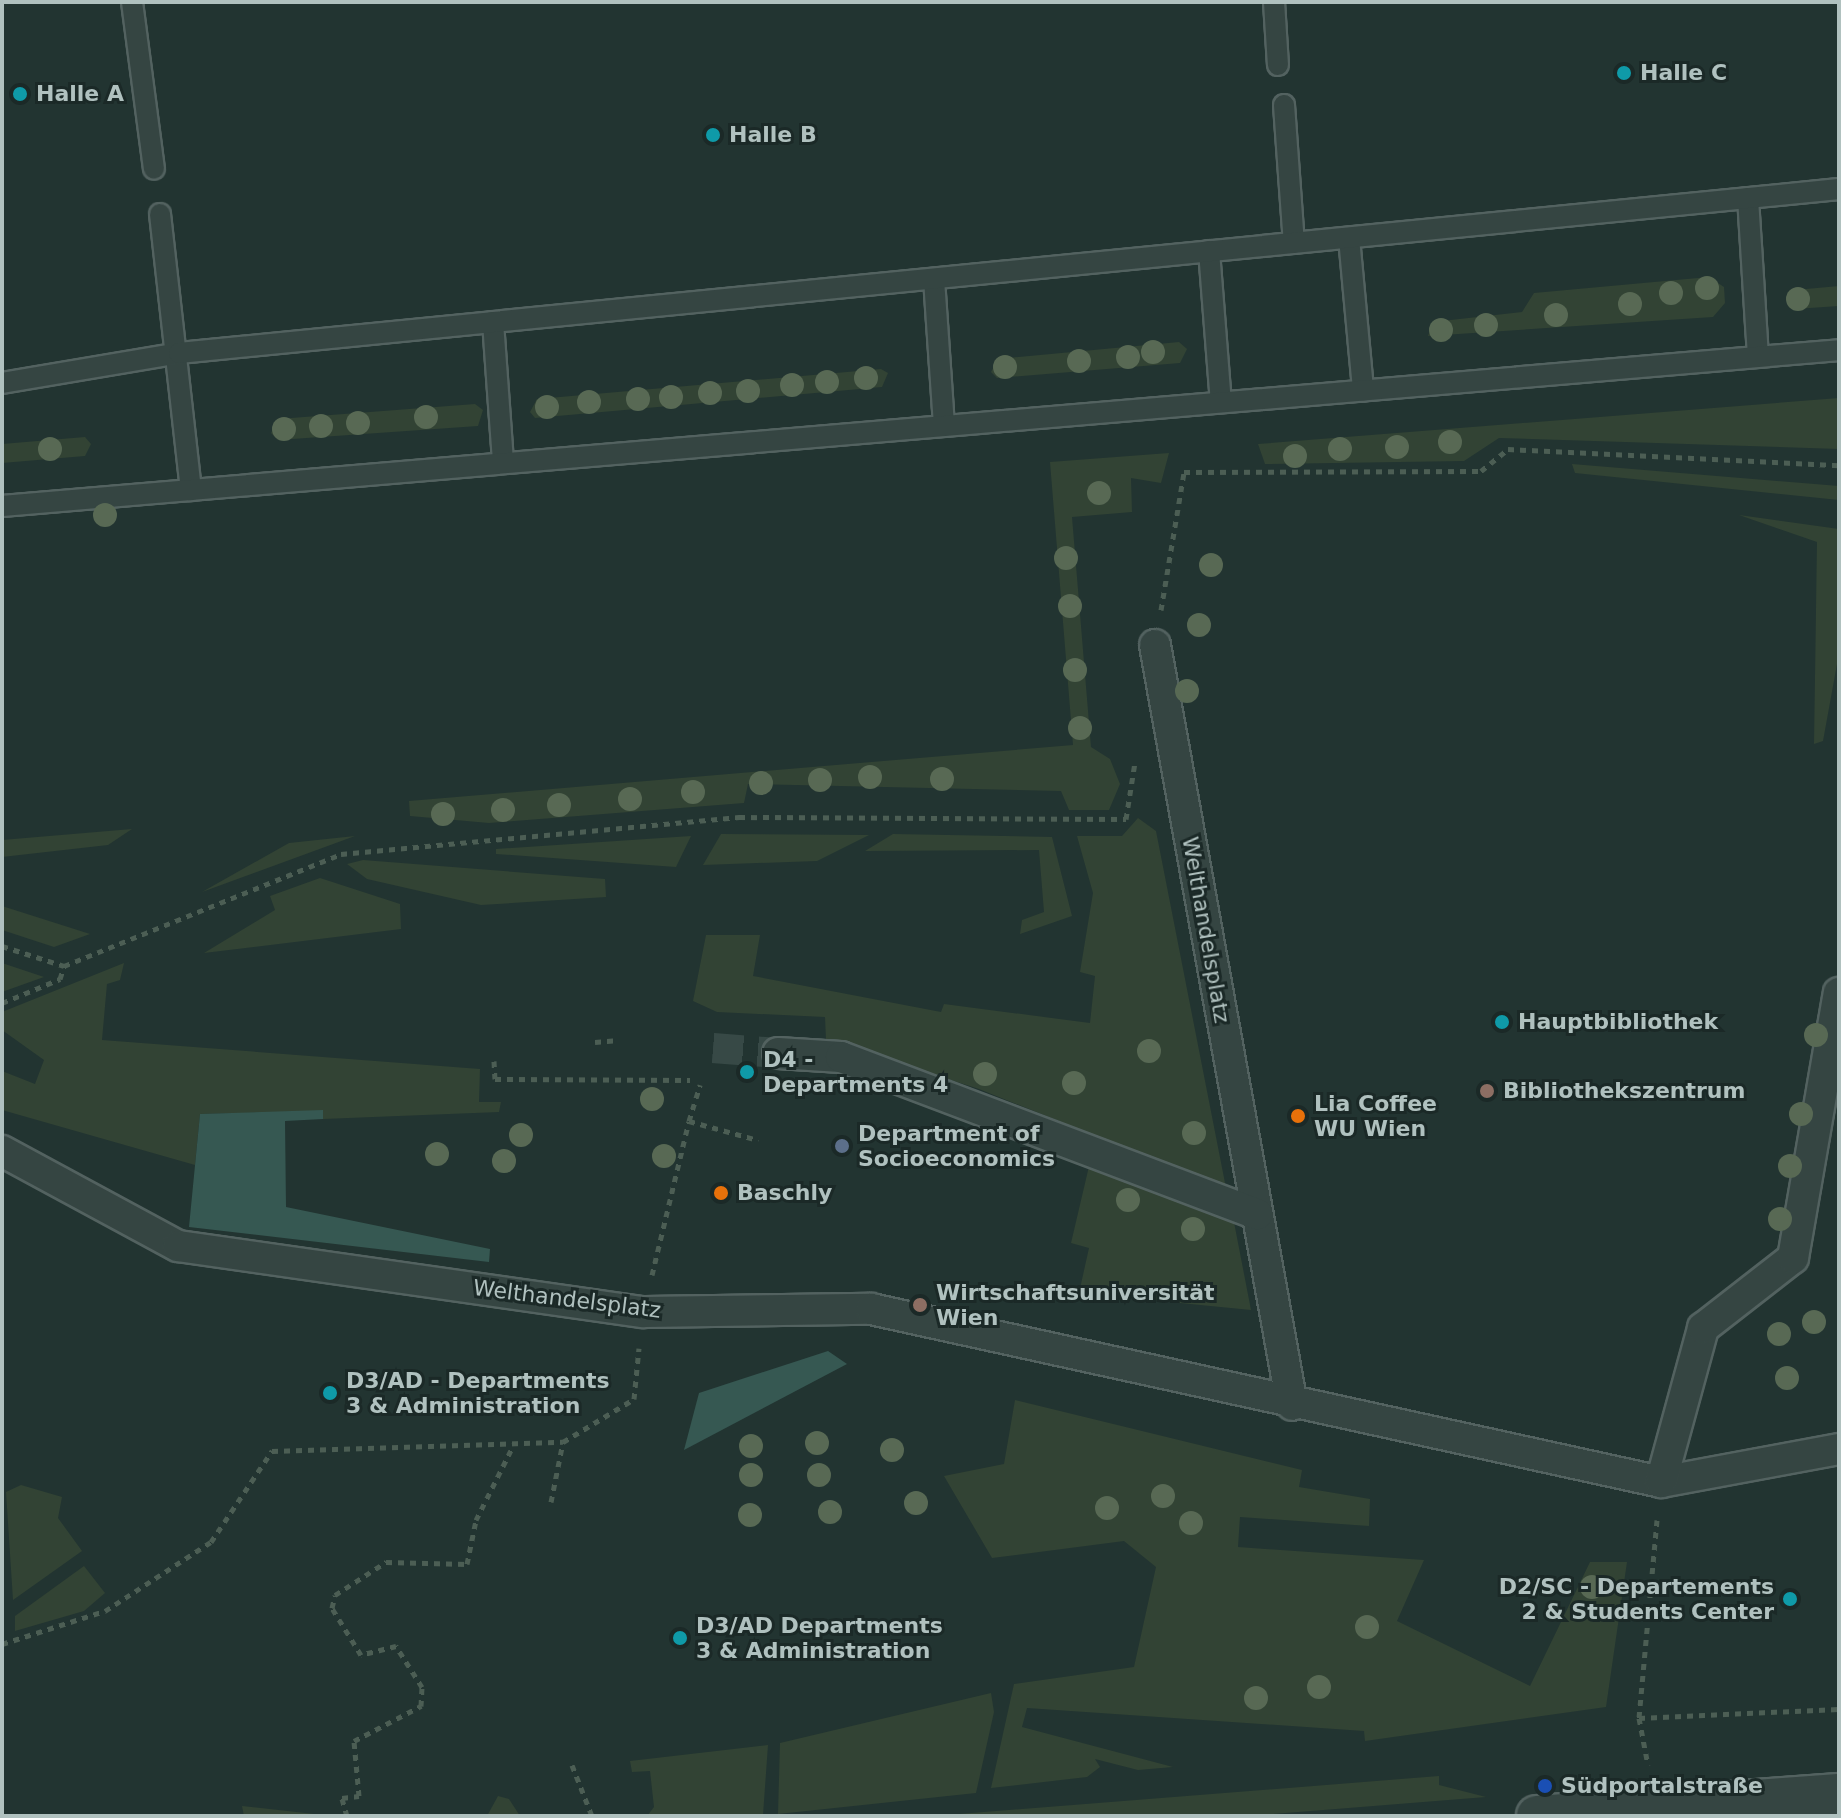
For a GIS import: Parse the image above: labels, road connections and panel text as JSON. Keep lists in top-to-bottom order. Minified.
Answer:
{"streets":{"street":["Welthandelsplatz"]},"places":["Halle C","Halle A","Halle B","Hauptbibliothek","D4 - Departments 4","Bibliothekszentrum","Lia Coffee WU Wien","Department of Socioeconomics","Baschly","Wirtschaftsuniversität Wien","D3/AD - Departments 3 & Administration","D2/SC - Departements 2 & Students Center","D3/AD Departments 3 & Administration","Südportalstraße"]}
